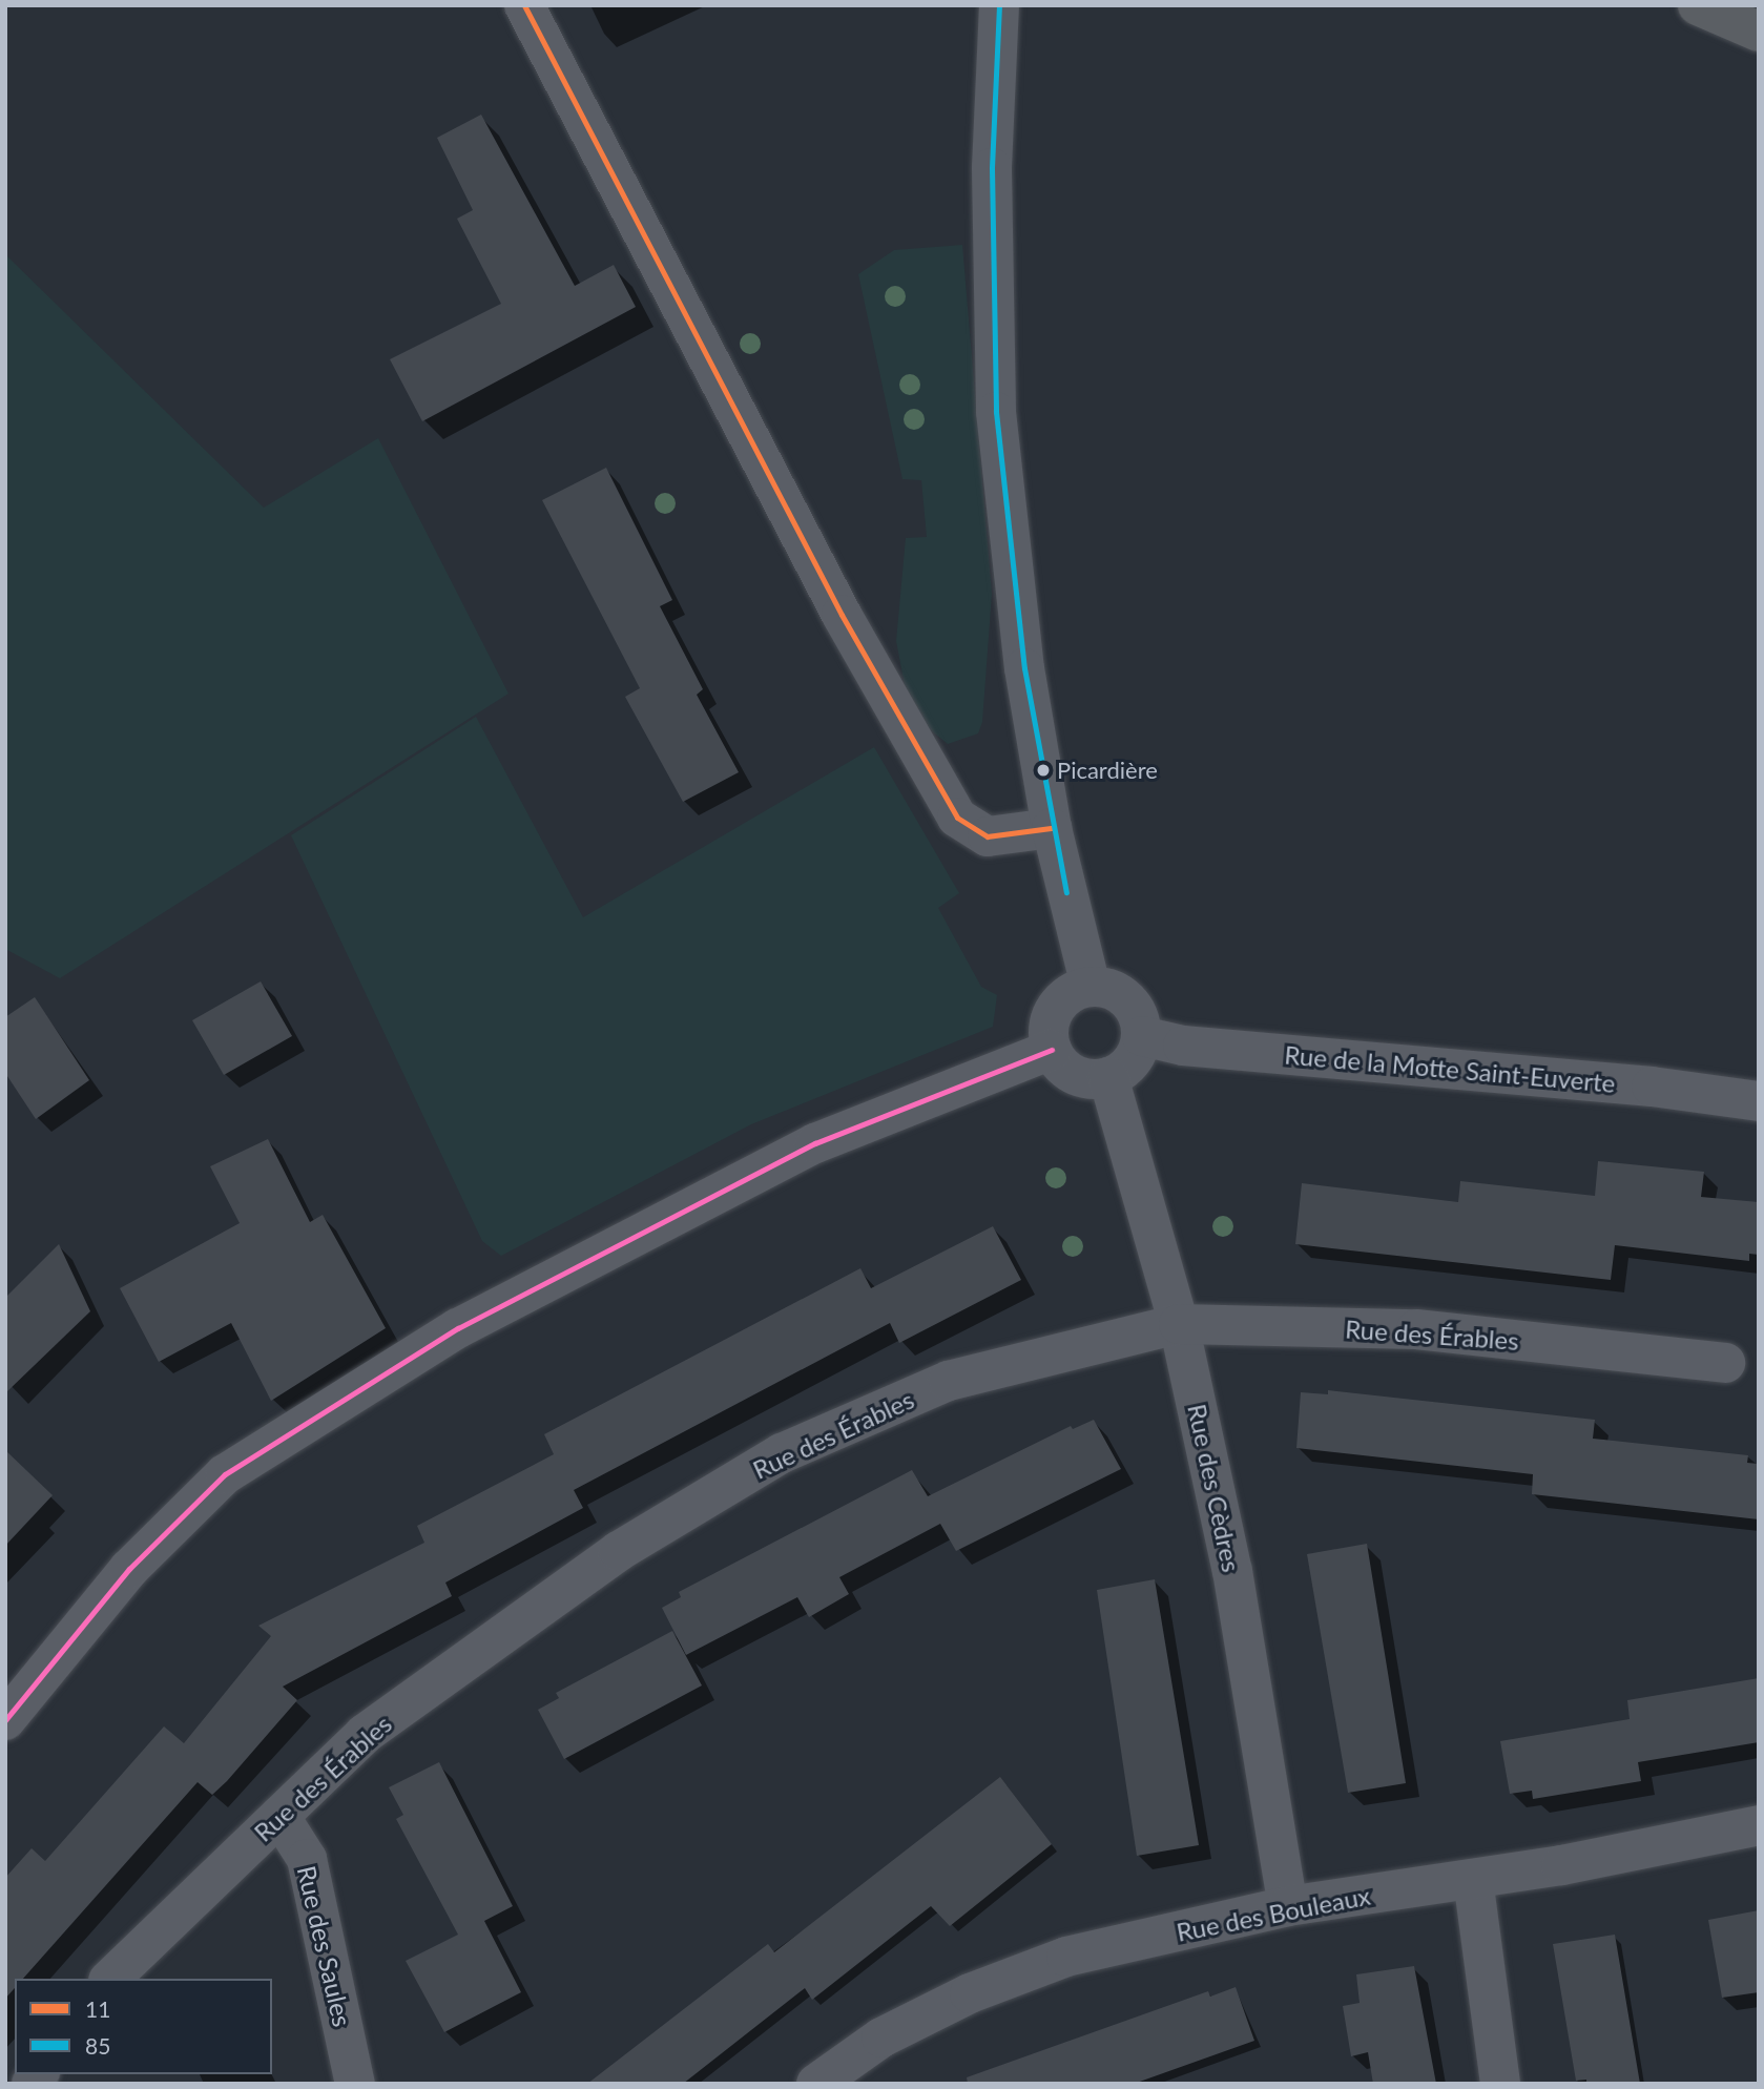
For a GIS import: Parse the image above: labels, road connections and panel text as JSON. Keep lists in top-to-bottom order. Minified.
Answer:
{"streets":{"street":["Rue de la Motte Saint-Euverte","Rue des Érables","Rue des Cèdres","Rue des Bouleaux","Rue des Saules"]},"crossings":[["Rue de la Motte Saint-Euverte","Rue des Cèdres"],["Rue des Érables","Rue des Cèdres"],["Rue des Érables","Rue des Saules"],["Rue des Cèdres","Rue des Bouleaux"]],"places":["Picardière"],"lines":["transit line 11","transit line 85"],"legend":["11","85"]}
